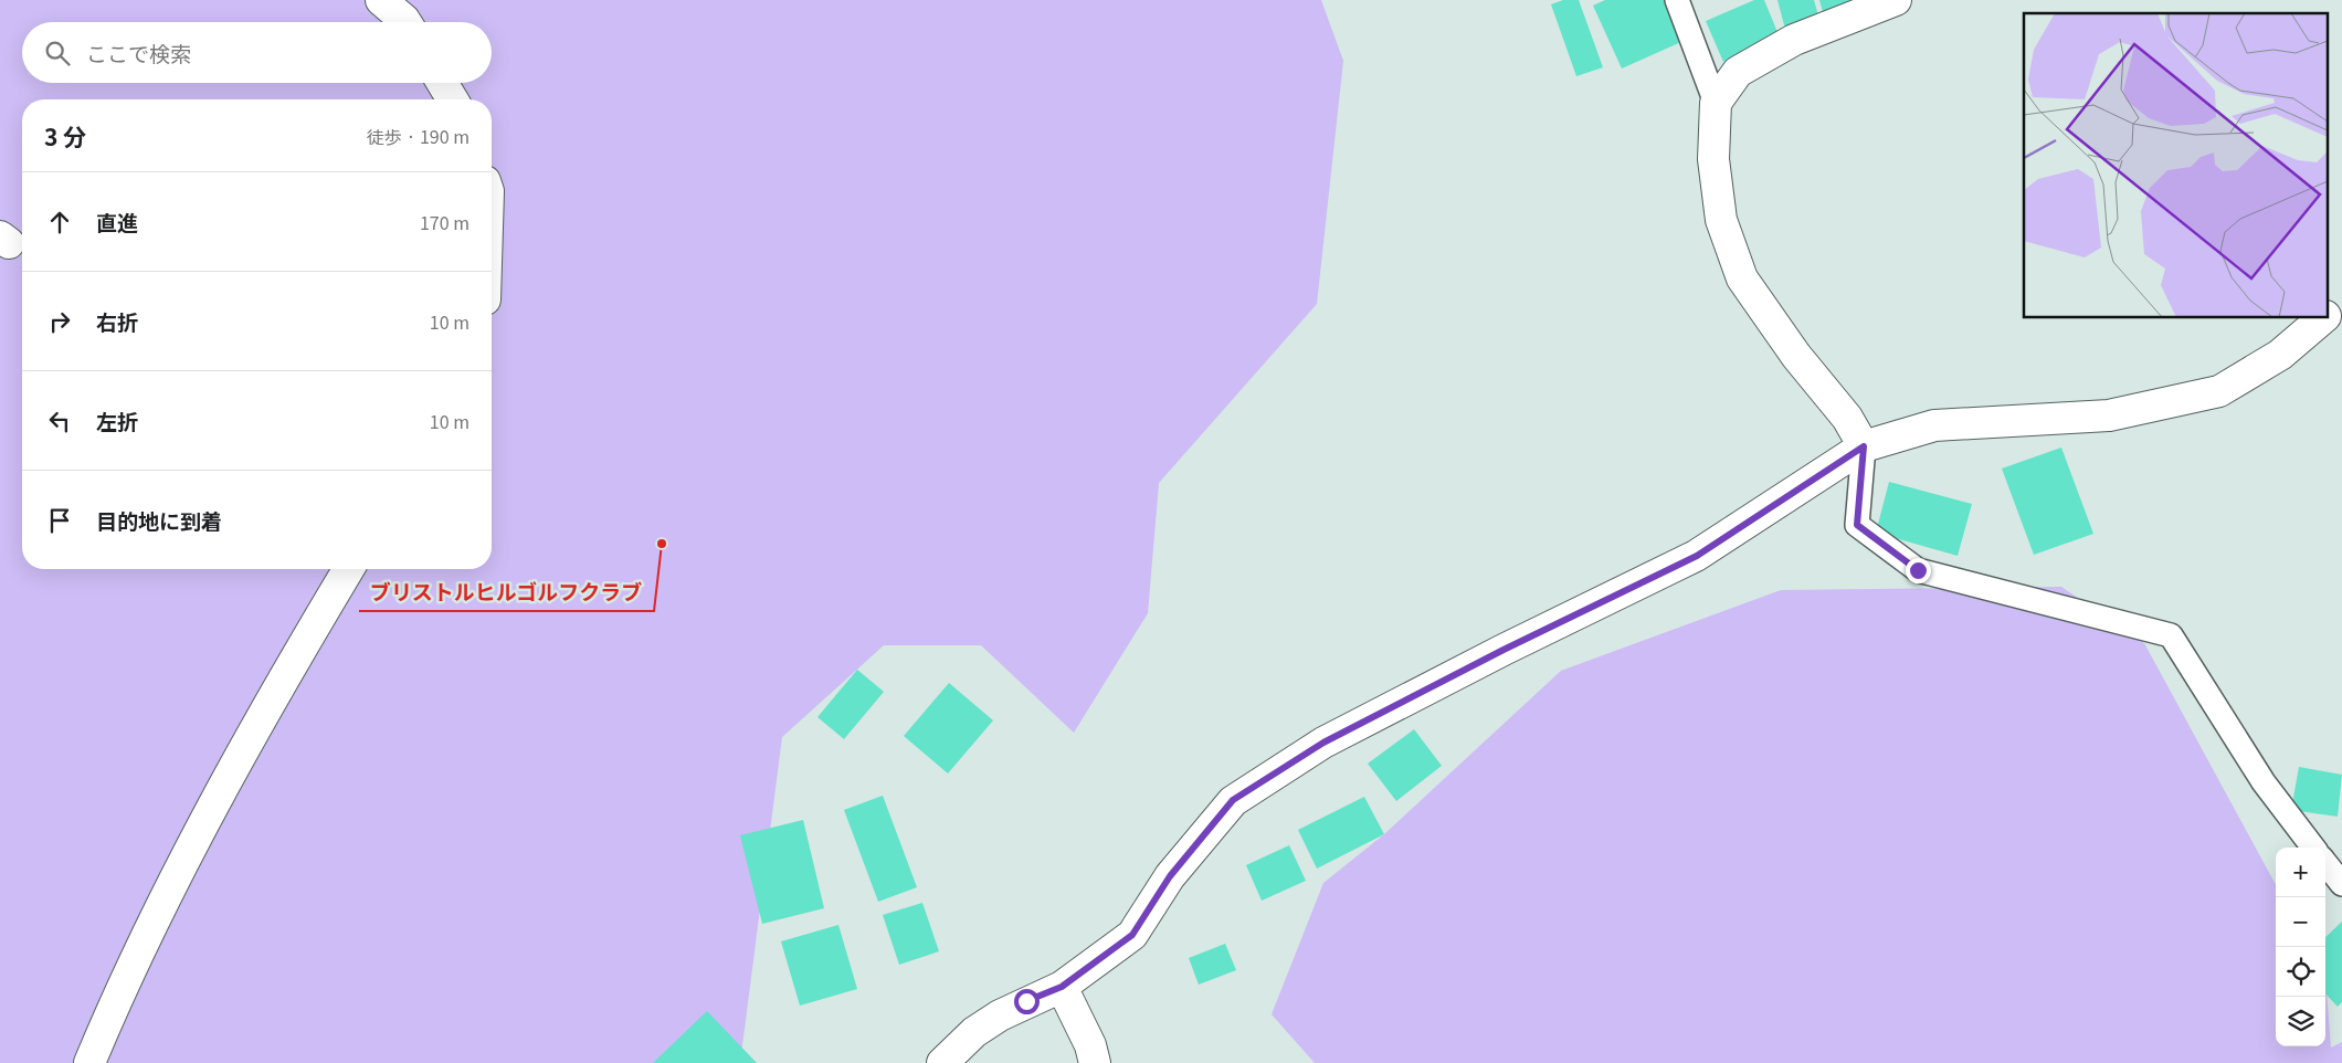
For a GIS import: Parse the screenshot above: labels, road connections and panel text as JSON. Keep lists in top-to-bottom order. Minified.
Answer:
{"places":["ブリストルヒルゴルフクラブ"],"page":{"search":"ここで検索","heading":["3 分","徒歩 · 190 m"],"list":[["直進","170 m"],["右折","10 m"],["左折","10 m"],"目的地に到着"],"map_buttons":["+","−"]}}
